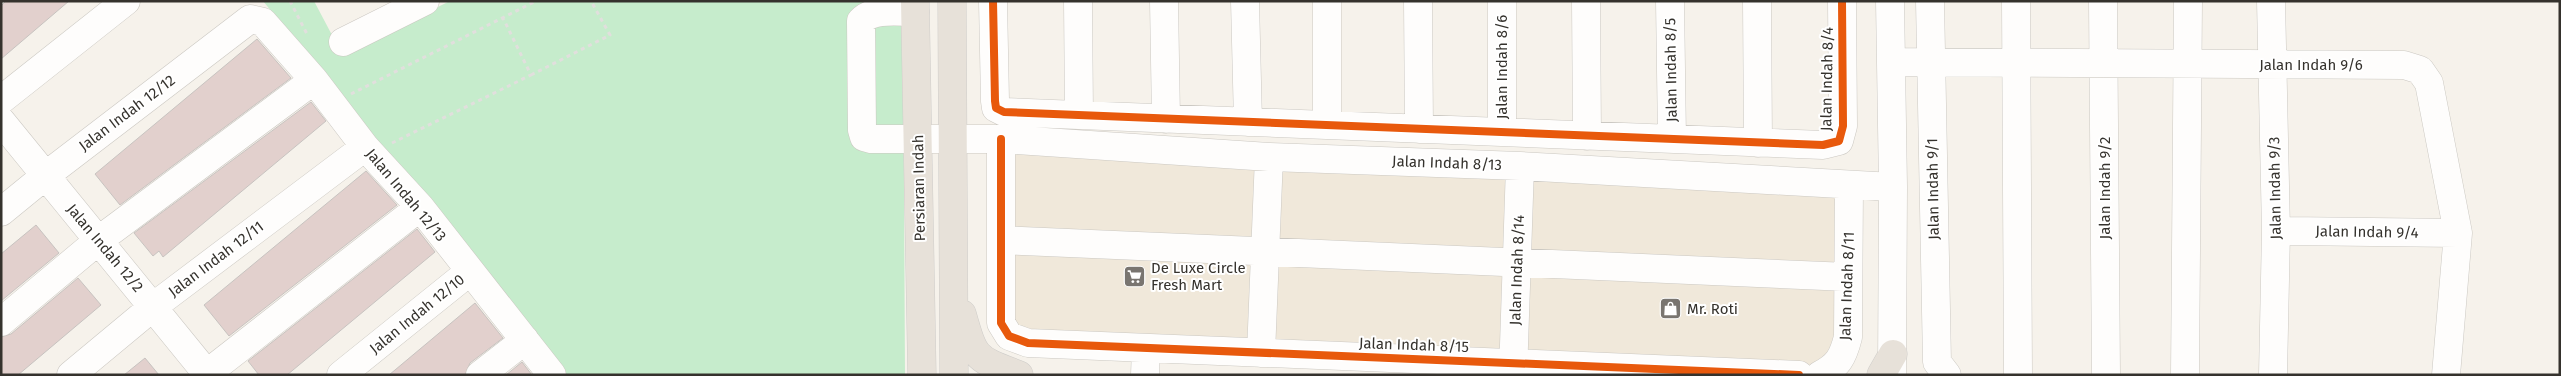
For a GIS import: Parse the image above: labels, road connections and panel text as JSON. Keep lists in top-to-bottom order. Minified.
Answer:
{"streets":{"main road":["Persiaran Indah"],"street":["Jalan Indah 9/6","Jalan Indah 8/6","Jalan Indah 8/5","Jalan Indah 8/4","Jalan Indah 12/12","Jalan Indah 8/13","Jalan Indah 9/2","Jalan Indah 9/3","Jalan Indah 9/1","Jalan Indah 12/13","Jalan Indah 9/4","Jalan Indah 12/2","Jalan Indah 12/11","Jalan Indah 8/14","Jalan Indah 8/11","Jalan Indah 12/10","Jalan Indah 8/15"]},"crossings":[["Jalan Indah 9/6","Jalan Indah 9/2"],["Jalan Indah 9/6","Jalan Indah 9/3"],["Jalan Indah 9/6","Jalan Indah 9/1"],["Jalan Indah 9/6","Jalan Indah 9/4"],["Jalan Indah 12/12","Jalan Indah 12/13"],["Jalan Indah 12/12","Jalan Indah 12/2"],["Jalan Indah 8/13","Persiaran Indah"],["Jalan Indah 8/13","Jalan Indah 8/14"],["Jalan Indah 8/13","Jalan Indah 8/11"],["Jalan Indah 9/3","Jalan Indah 9/4"],["Jalan Indah 12/13","Jalan Indah 12/11"],["Jalan Indah 12/13","Jalan Indah 12/10"],["Jalan Indah 12/2","Jalan Indah 12/11"],["Jalan Indah 8/14","Jalan Indah 8/15"]],"places":{"supermarket":["De Luxe Circle Fresh Mart"],"shop":["Mr. Roti"]}}
